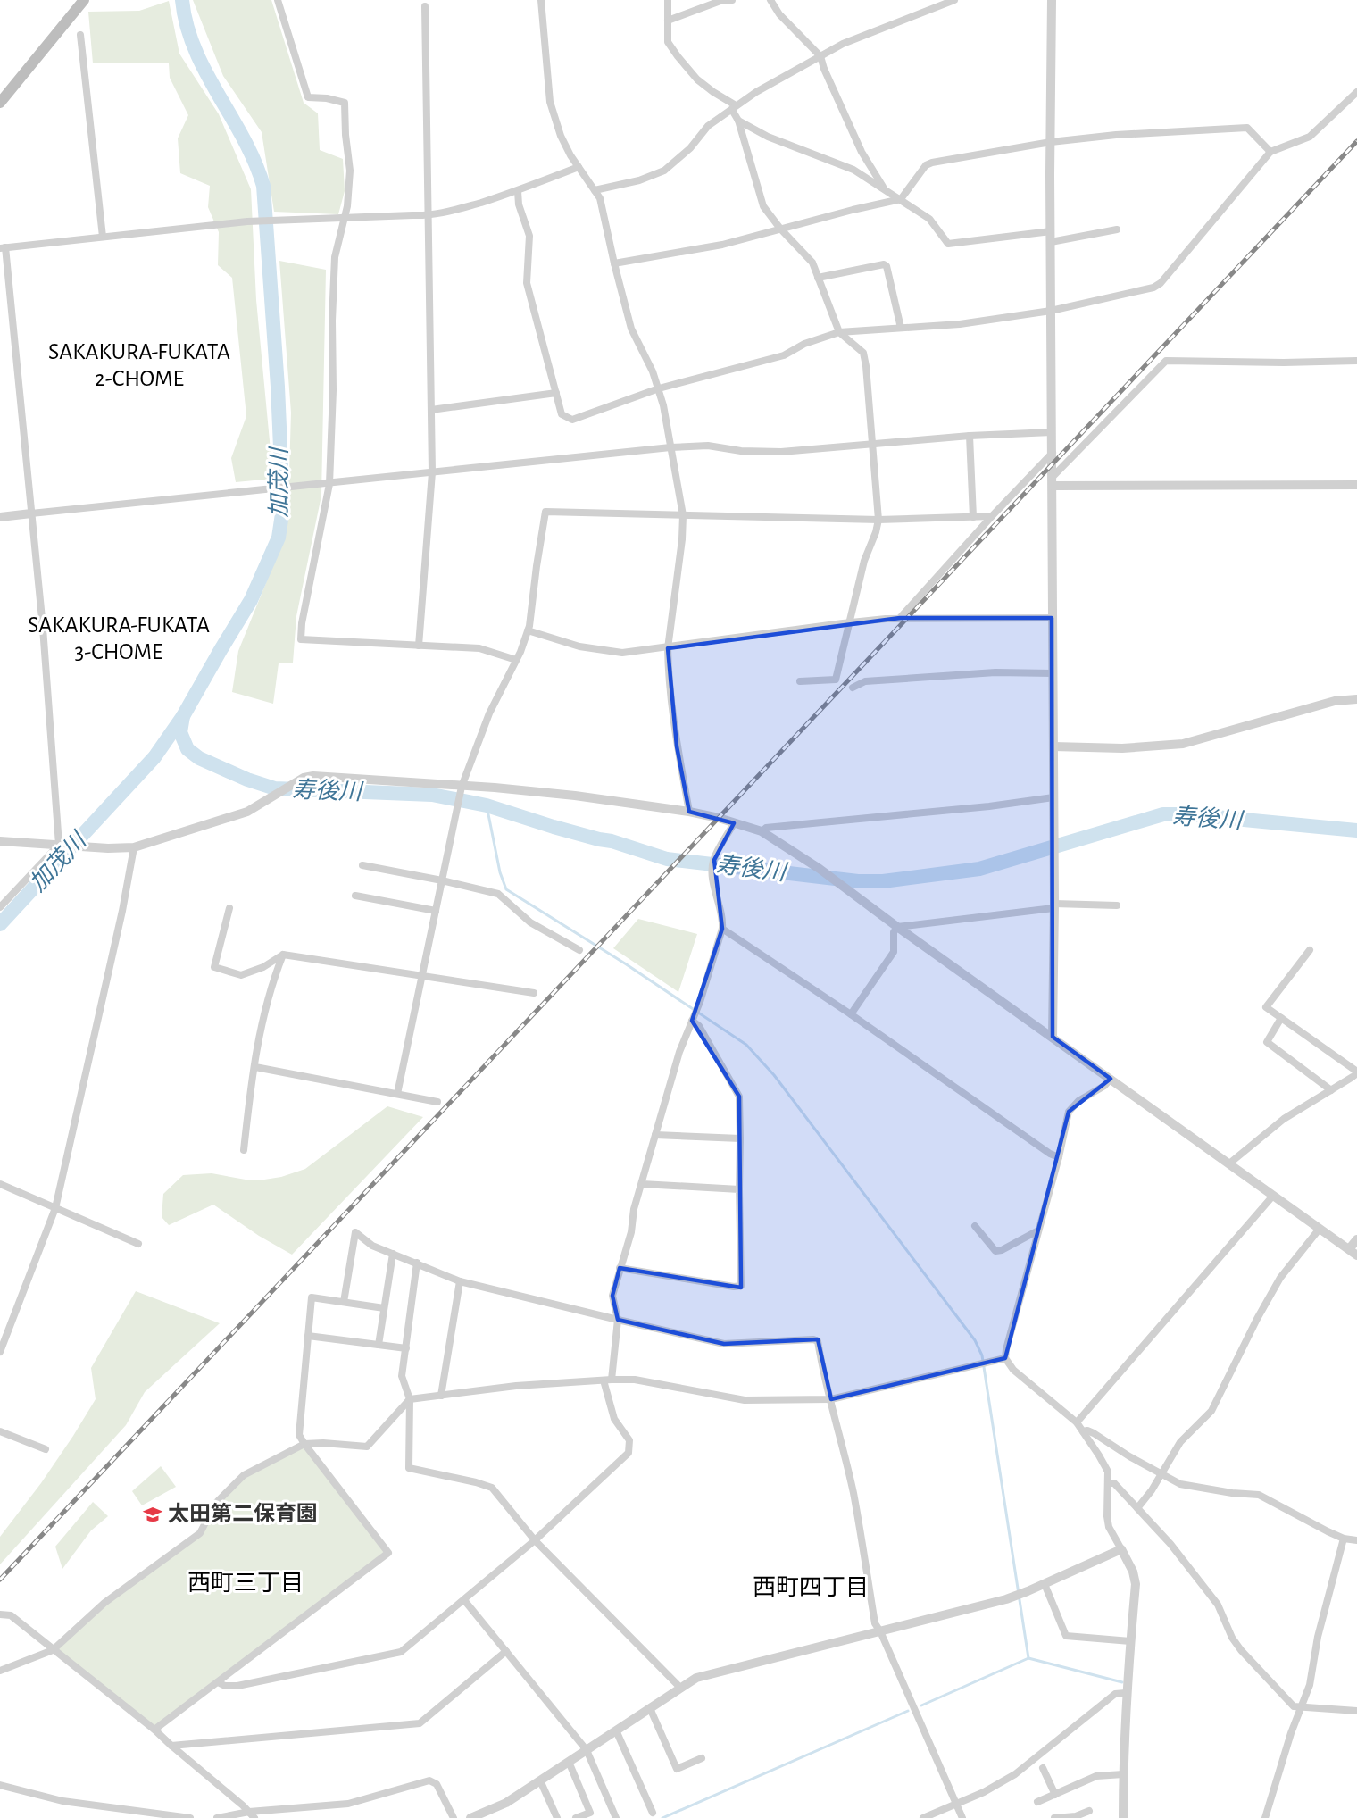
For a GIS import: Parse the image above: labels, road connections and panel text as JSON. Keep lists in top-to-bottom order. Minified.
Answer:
{"districts":["SAKAKURA-FUKATA 2-CHOME","SAKAKURA-FUKATA 3-CHOME","西町三丁目","西町四丁目"],"water":["加茂川","寿後川"],"places":{"school or university":["太田第二保育園"]}}
